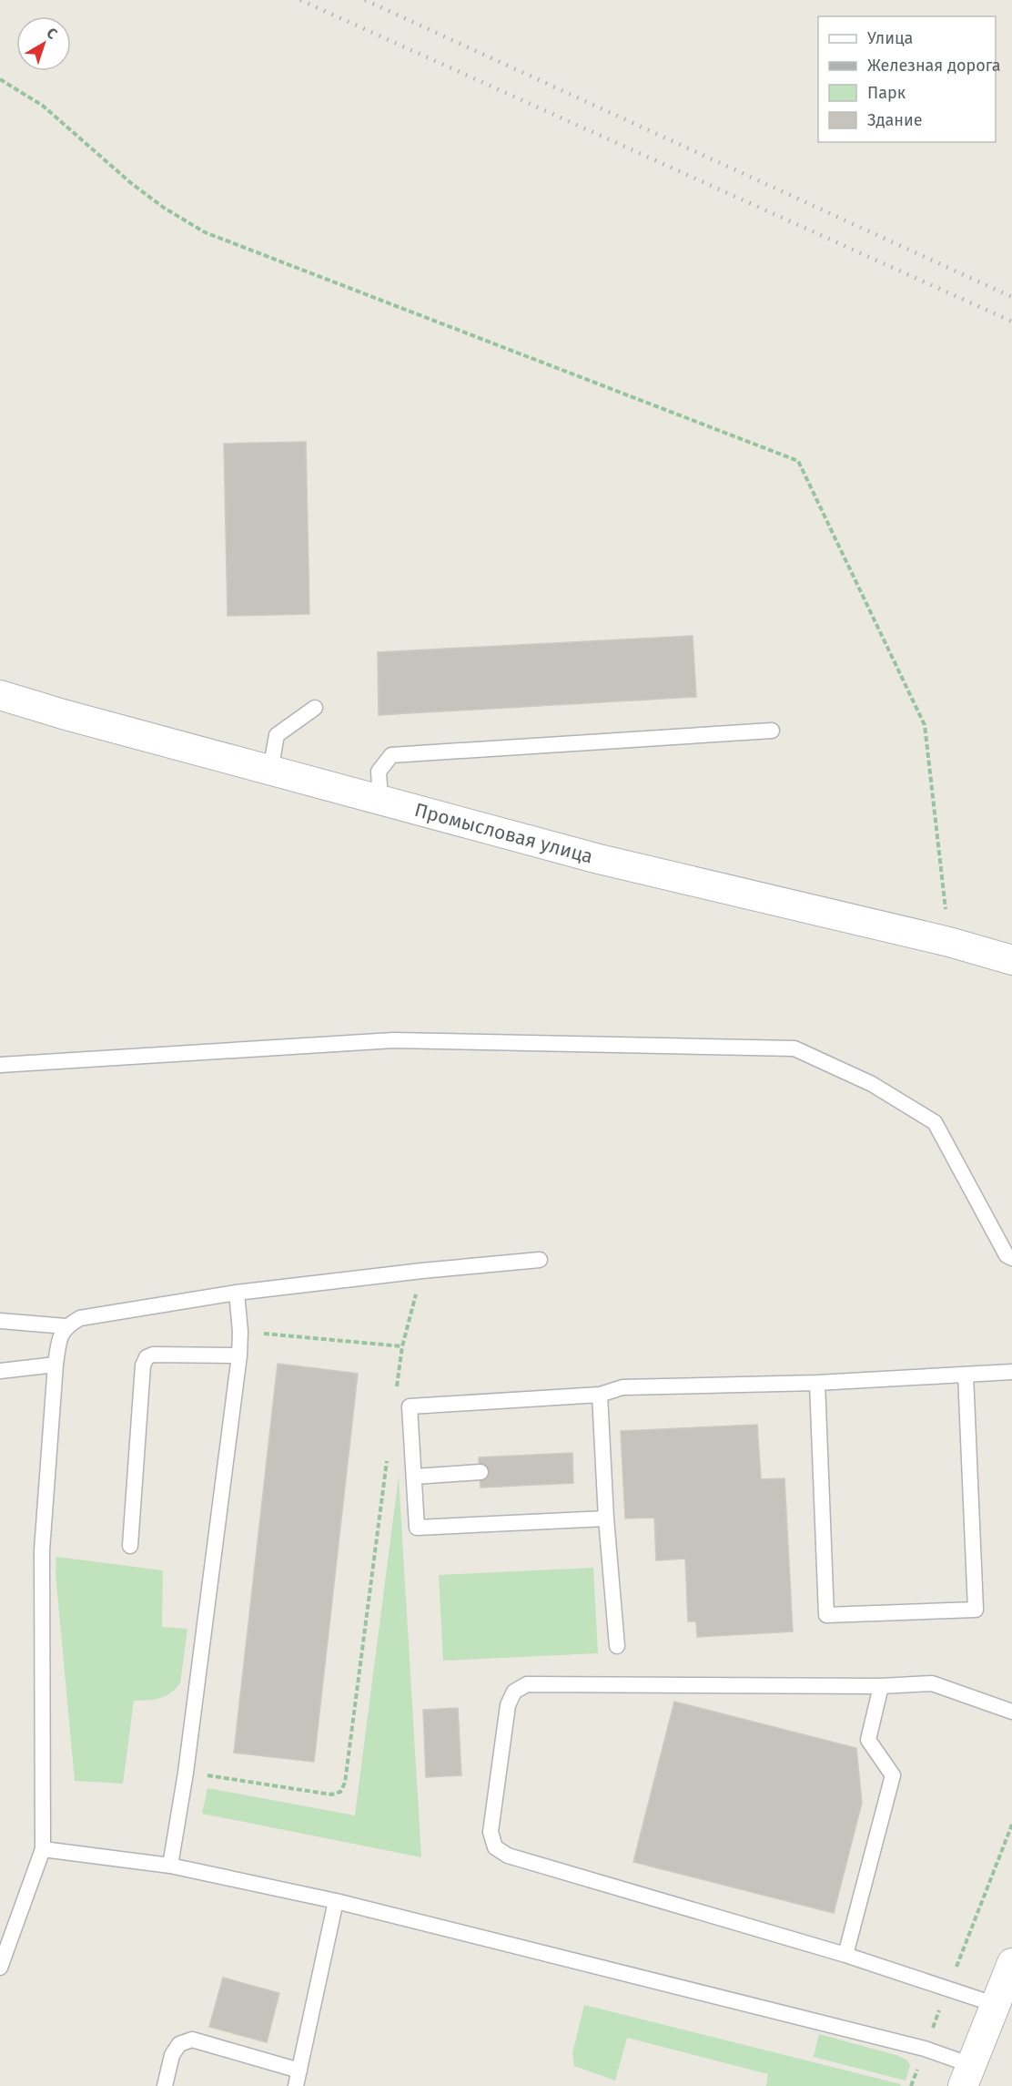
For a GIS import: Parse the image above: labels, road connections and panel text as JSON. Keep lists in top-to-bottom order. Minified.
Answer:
{"streets":{"street":["Промысловая улица"]},"legend":["Улица","Железная дорога","Парк","Здание"],"north":"top right"}
